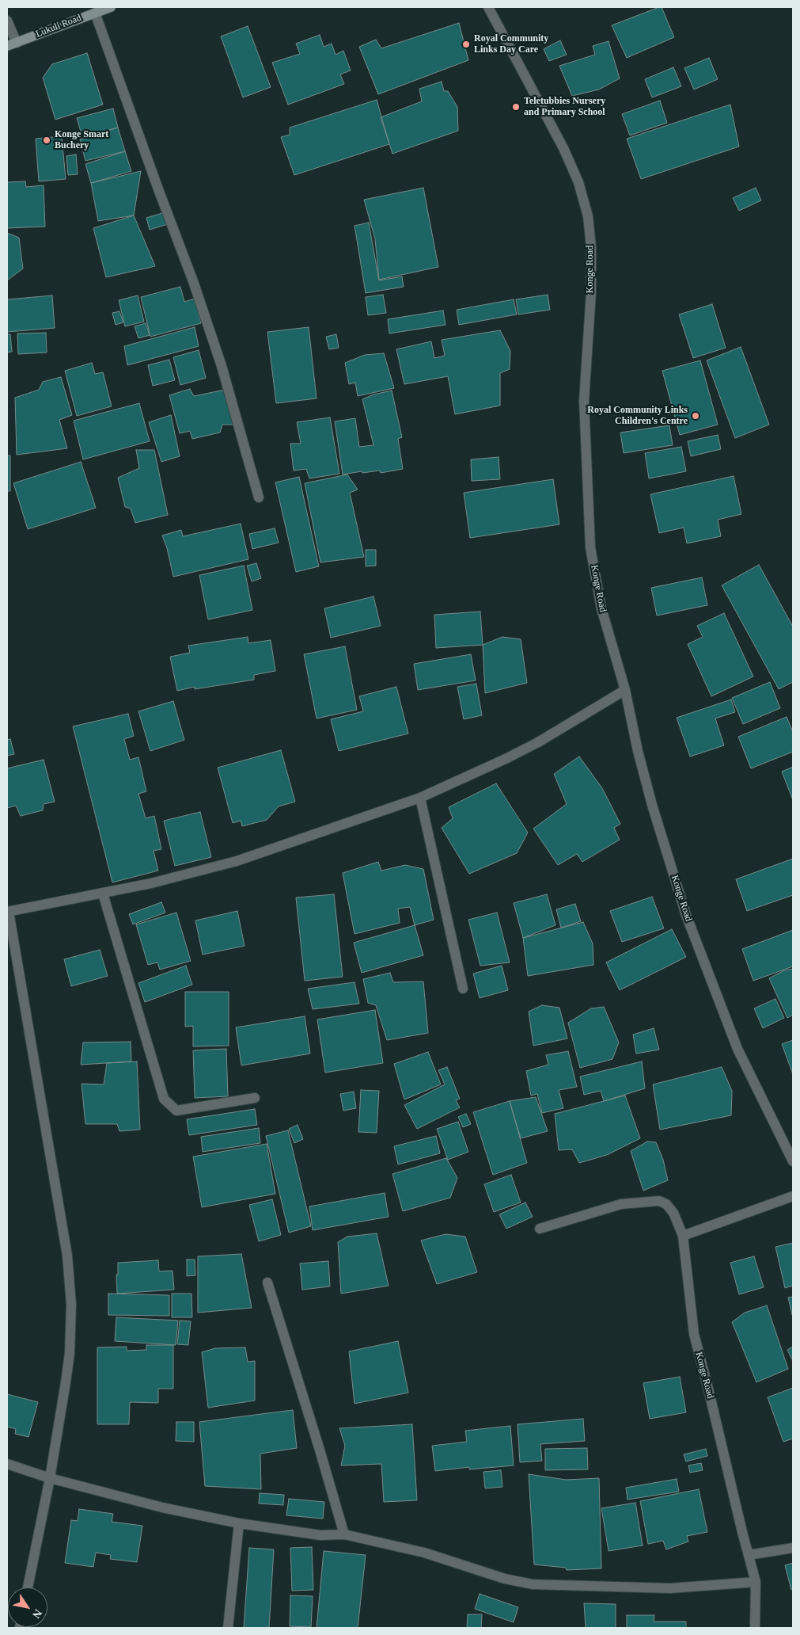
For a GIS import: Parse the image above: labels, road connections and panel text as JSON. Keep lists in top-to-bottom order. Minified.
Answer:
{"streets":{"street":["Lukuli Road","Konge Road"]},"places":["Royal Community Links Day Care","Teletubbies Nursery and Primary School","Konge Smart Buchery","Royal Community Links Children's Centre"],"north":"bottom right"}
